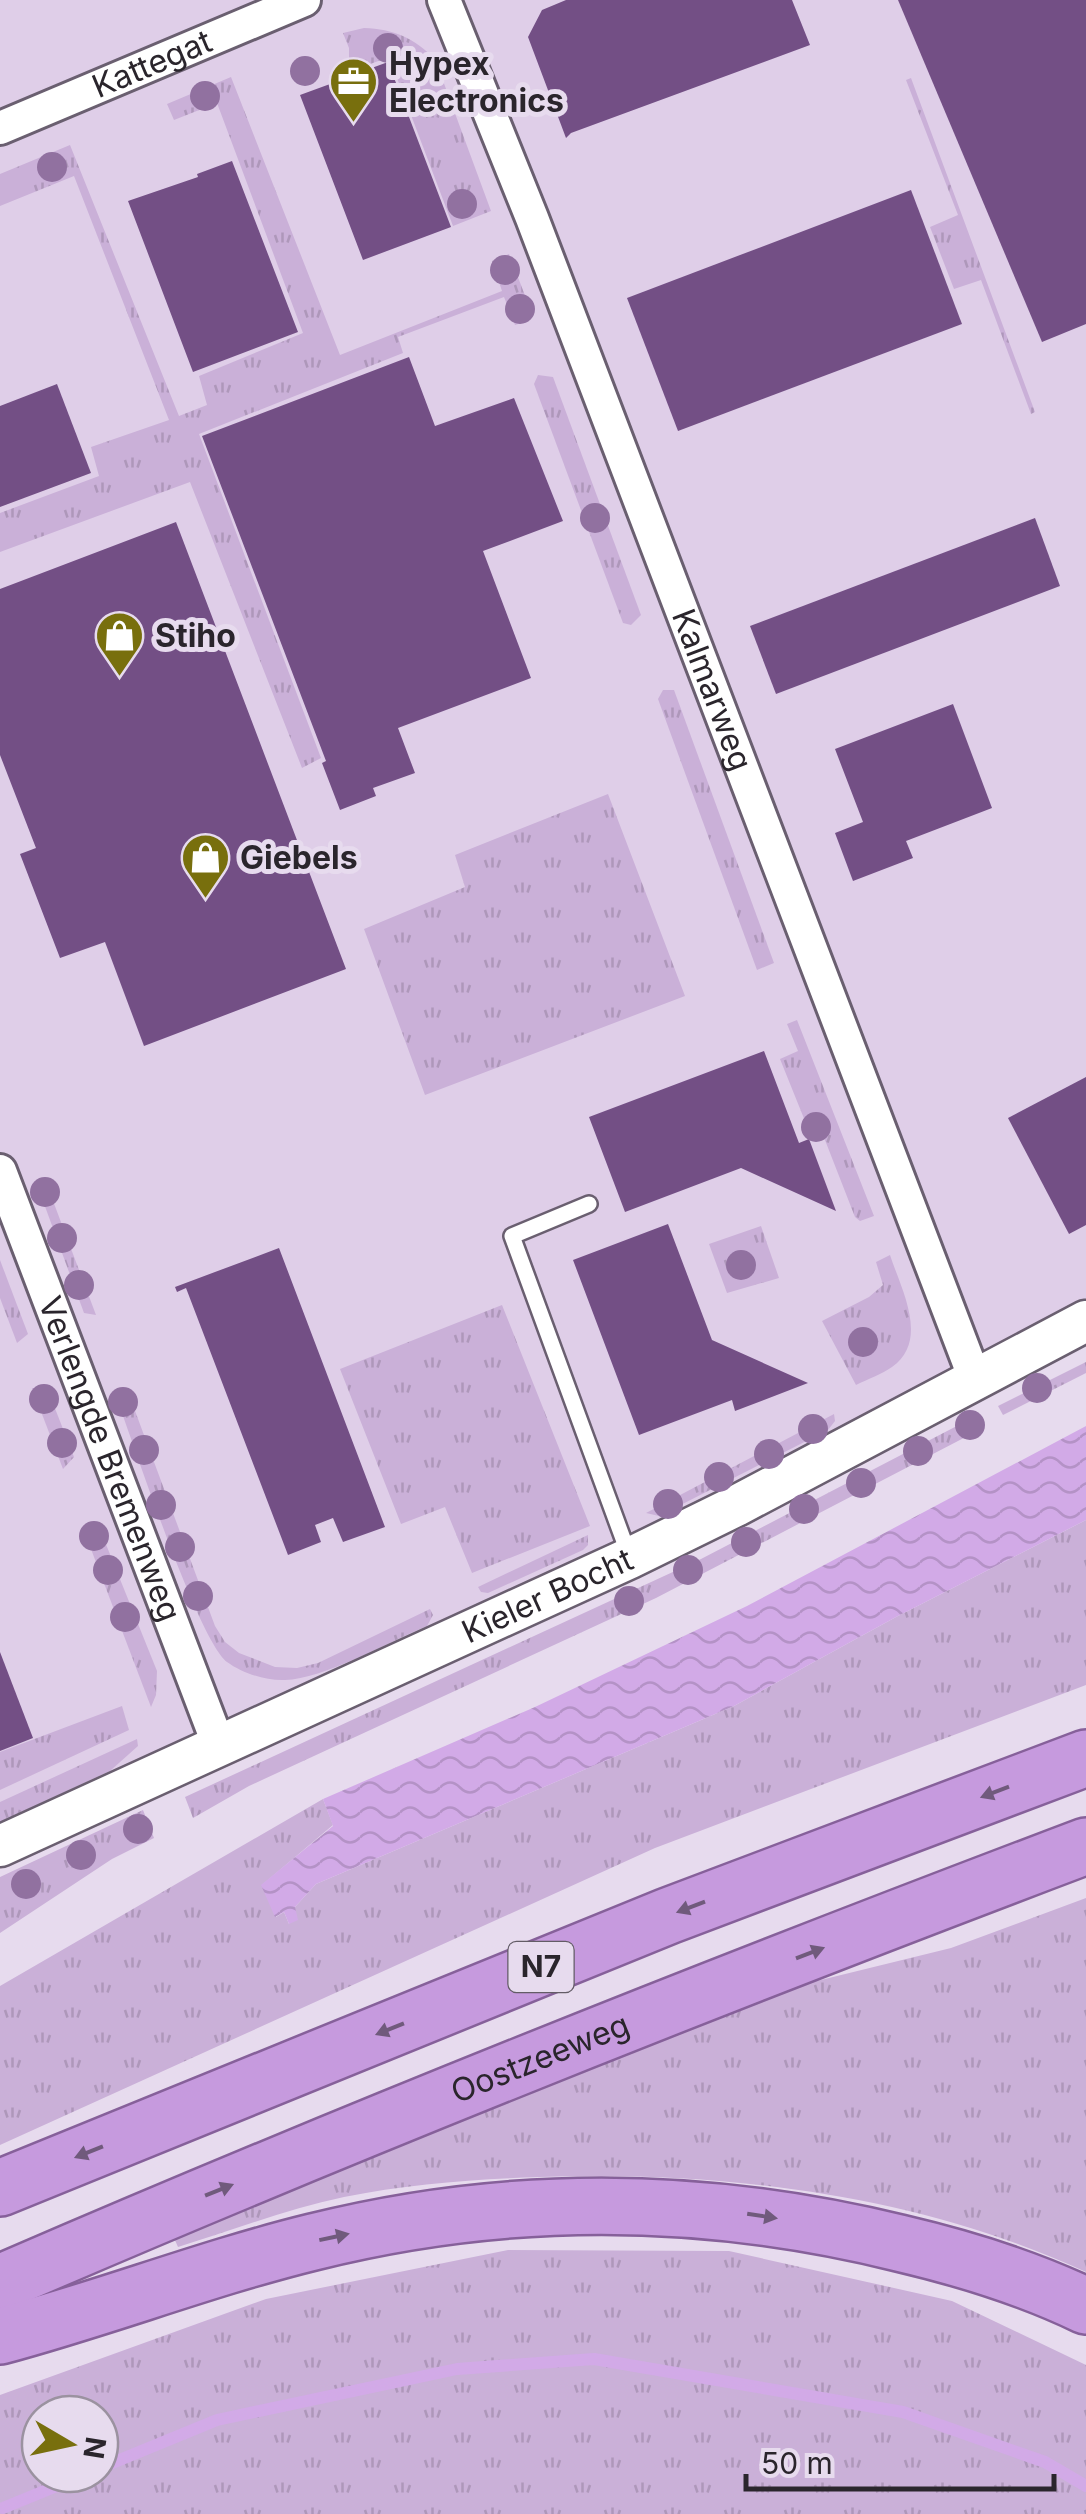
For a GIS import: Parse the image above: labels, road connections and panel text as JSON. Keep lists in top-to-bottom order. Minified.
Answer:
{"streets":{"highway":["N7","Oostzeeweg"],"street":["Kattegat","Kalmarweg","Verlengde Bremenweg","Kieler Bocht"]},"crossings":[["Kalmarweg","Kieler Bocht"],["Verlengde Bremenweg","Kieler Bocht"]],"places":{"office":["Hypex Electronics"],"shop":["Stiho","Giebels"]},"scale_bar":"50 m","north":"right"}
